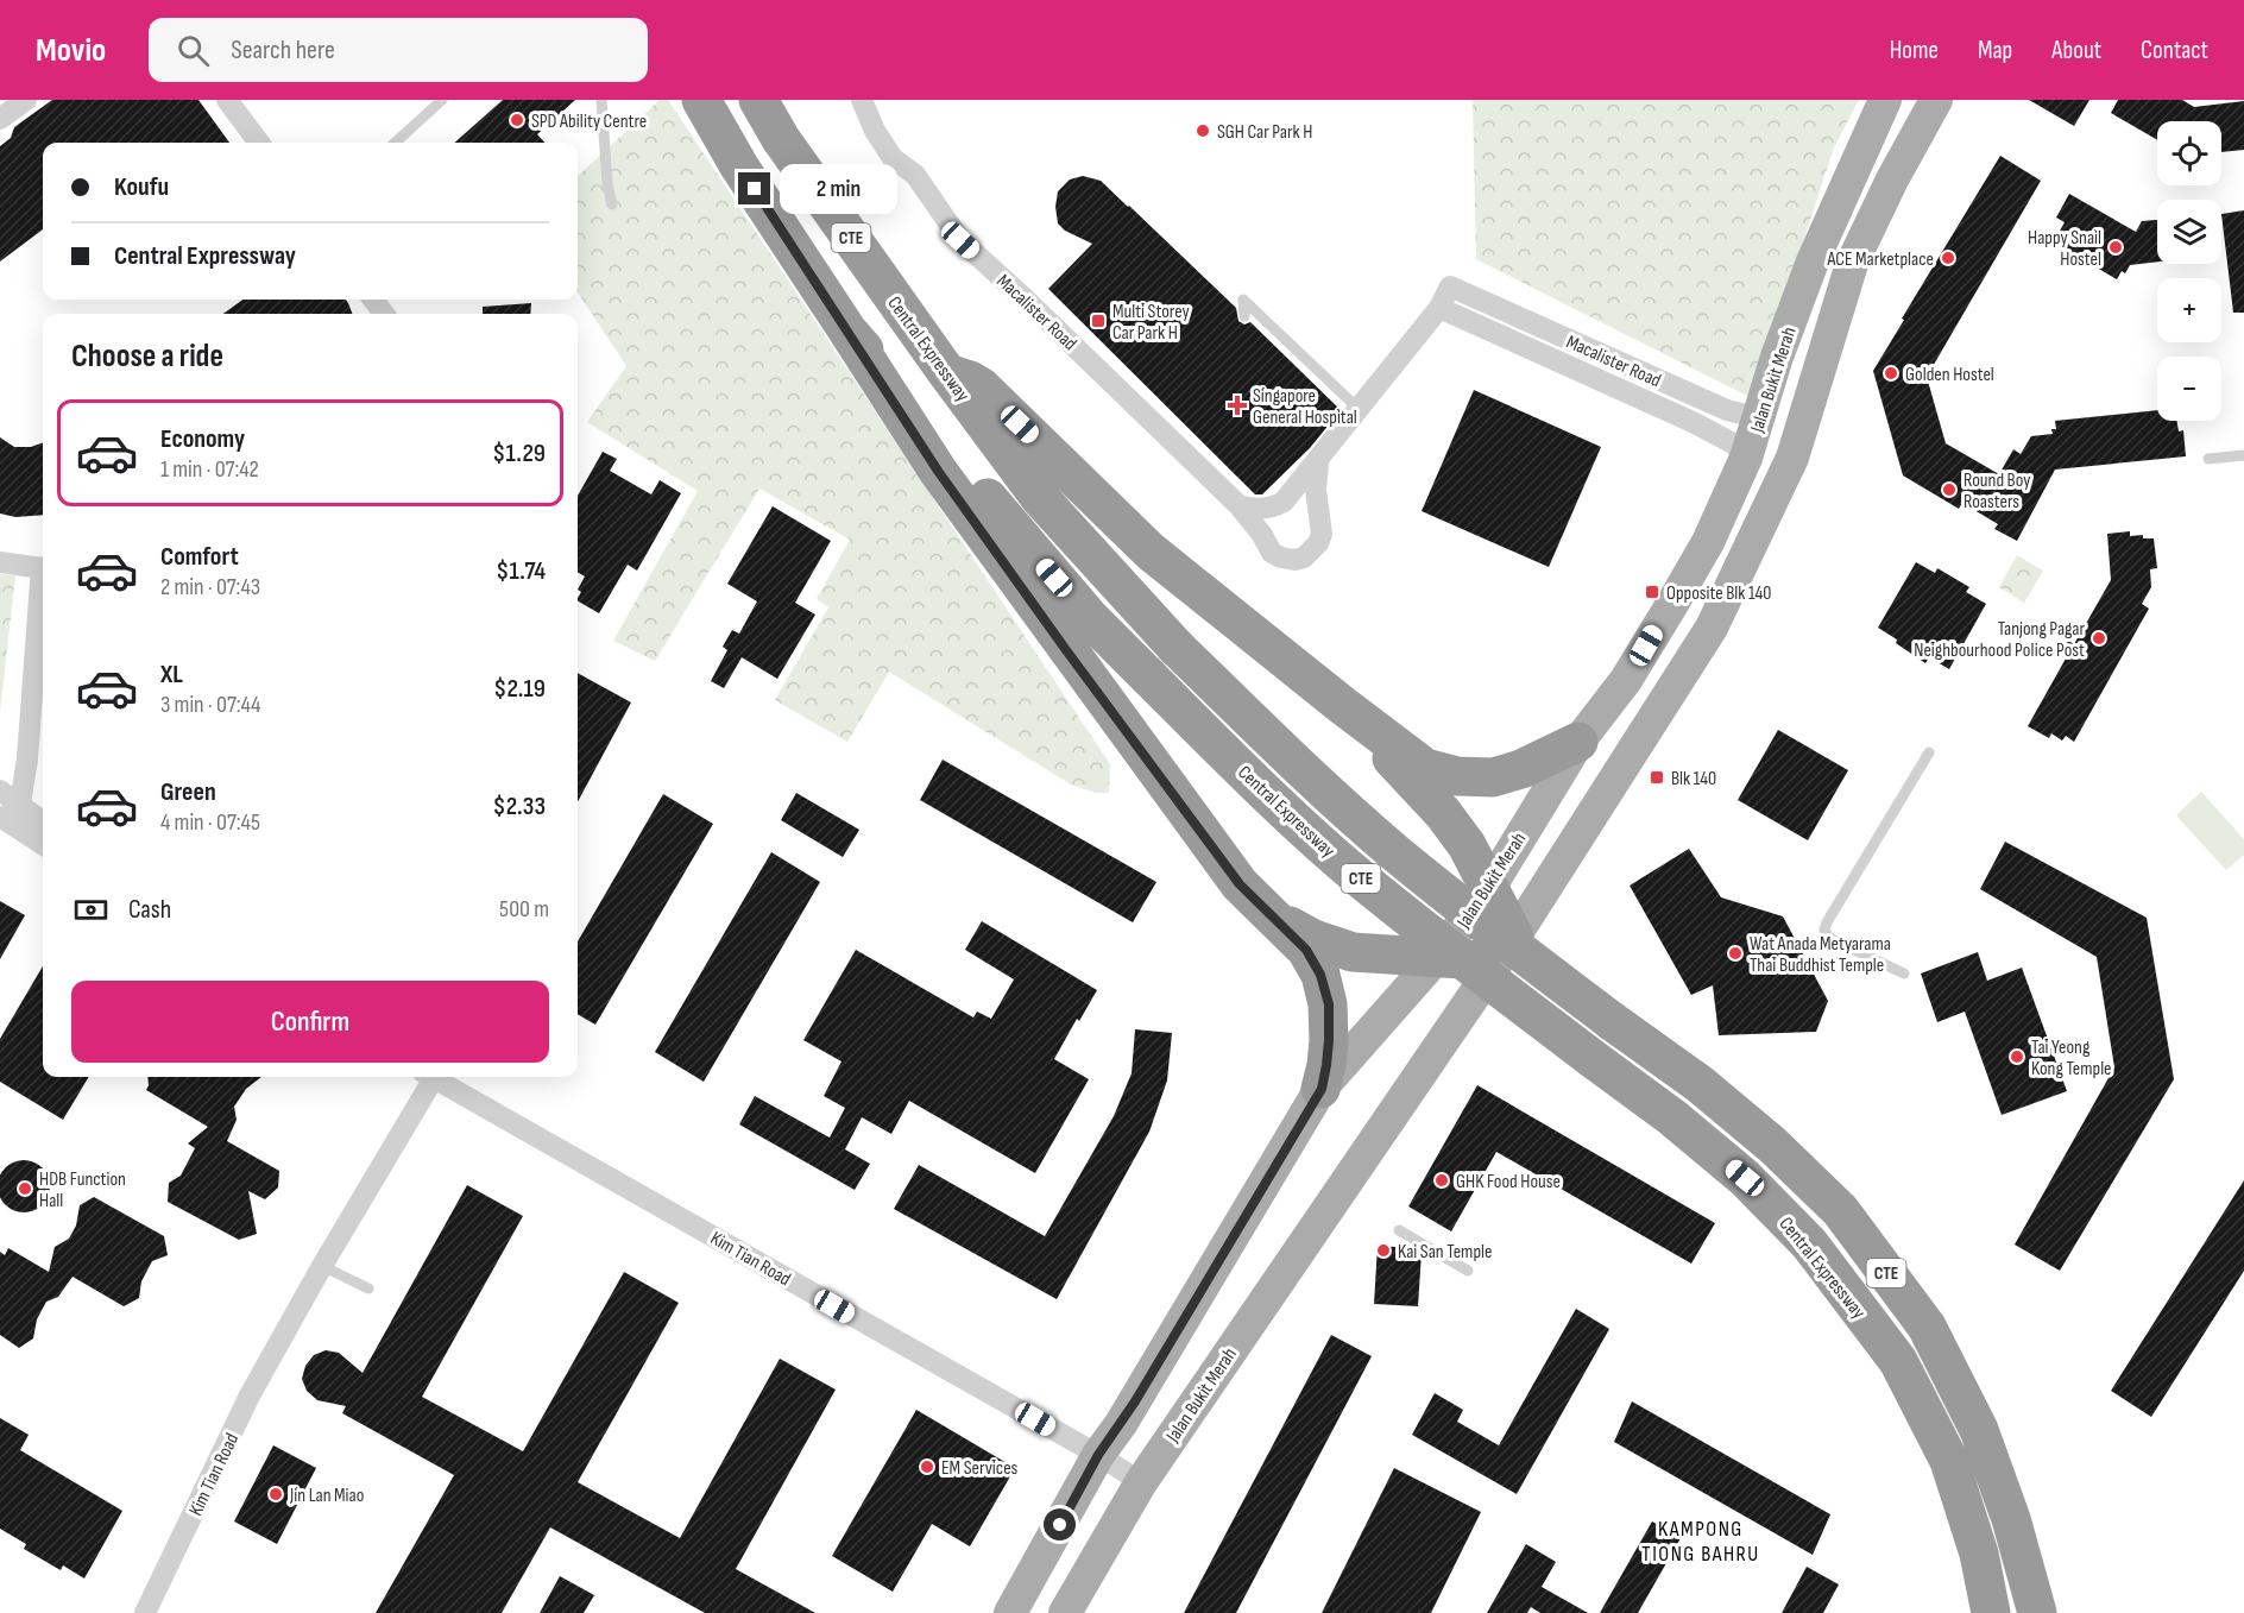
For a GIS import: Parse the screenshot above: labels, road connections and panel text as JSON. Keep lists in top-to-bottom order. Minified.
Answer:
{"streets":{"highway":["CTE","Central Expressway"],"main road":["Jalan Bukit Merah"],"street":["Macalister Road","Kim Tian Road"]},"crossings":[["Macalister Road","Jalan Bukit Merah"],["Jalan Bukit Merah","Kim Tian Road"]],"districts":["KAMPONG TIONG BAHRU"],"places":{"other":["SPD Ability Centre","SGH Car Park H","Happy Snail Hostel","ACE Marketplace","Golden Hostel","Round Boy Roasters","Tanjong Pagar Neighbourhood Police Post","Wat Anada Metyarama Thai Buddhist Temple","Tai Yeong Kong Temple","GHK Food House","HDB Function Hall","Kai San Temple","EM Services","Jin Lan Miao"],"transit":["Multi Storey Car Park H","Opposite Blk 140","Blk 140"],"health":["Singapore General Hospital"]},"page":{"header":"Movio","search":"Search here","nav":["Home","Map","About","Contact"],"map_buttons":["+","−"],"banner":["Koufu","Central Expressway"],"bubble":"2 min","heading":"Choose a ride","list":[{"name":"Economy","note":"1 min · 07:42","value":"$1.29"},{"name":"Comfort","note":"2 min · 07:43","value":"$1.74"},{"name":"XL","note":"3 min · 07:44","value":"$2.19"},{"name":"Green","note":"4 min · 07:45","value":"$2.33"}],"pay":["Cash","500 m"],"buttons":"Confirm"}}
